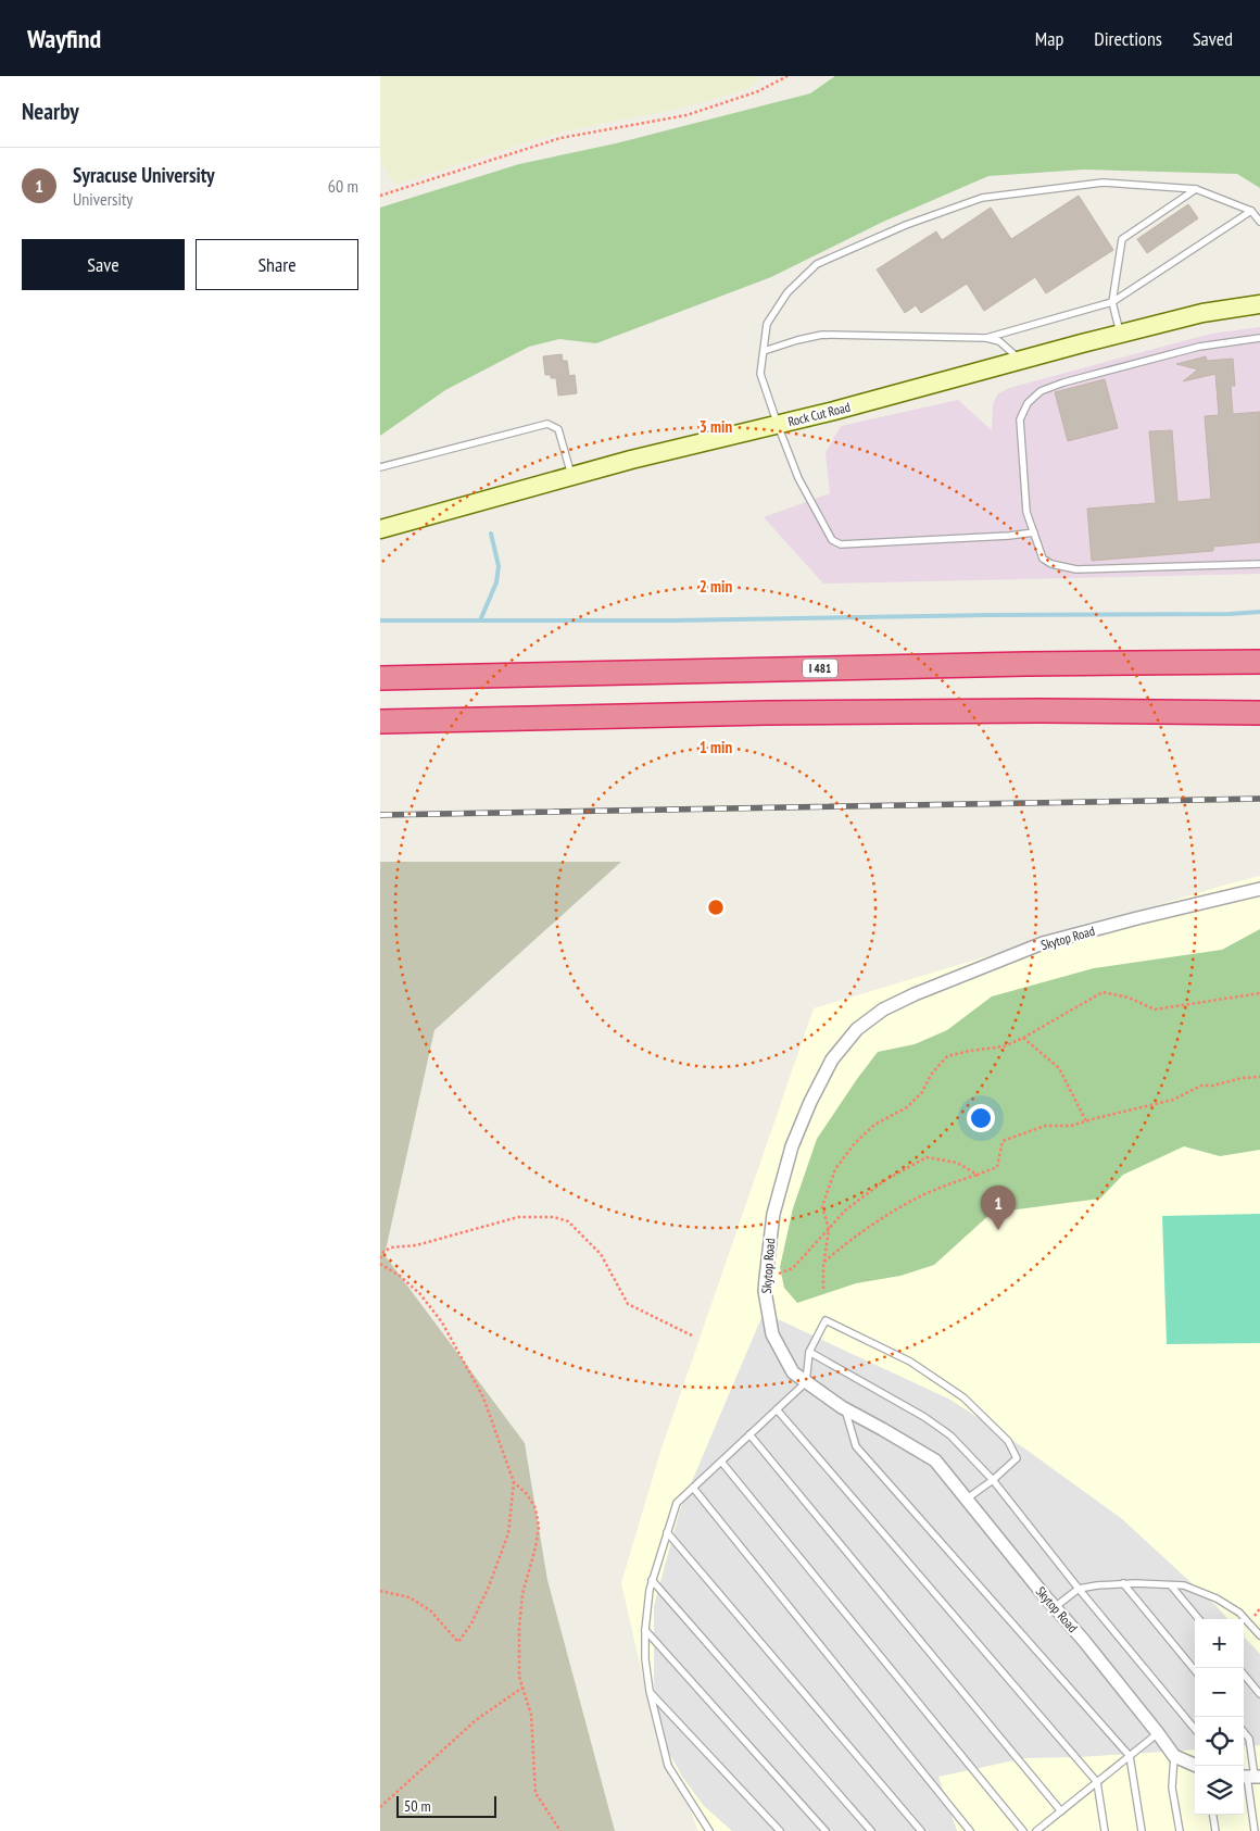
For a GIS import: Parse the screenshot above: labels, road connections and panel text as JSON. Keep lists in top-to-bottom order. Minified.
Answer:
{"streets":{"highway":["I 481"],"street":["Rock Cut Road","Skytop Road"]},"scale_bar":"50 m","page":{"header":"Wayfind","nav":["Map","Directions","Saved"],"heading":"Nearby","list":[{"mark":"1","name":"Syracuse University","note":"University","value":"60 m"}],"buttons":["Save","Share"],"pins":"1","map_buttons":["+","−"],"scale":"50 m"},"rings":["3 min","2 min","1 min"]}
